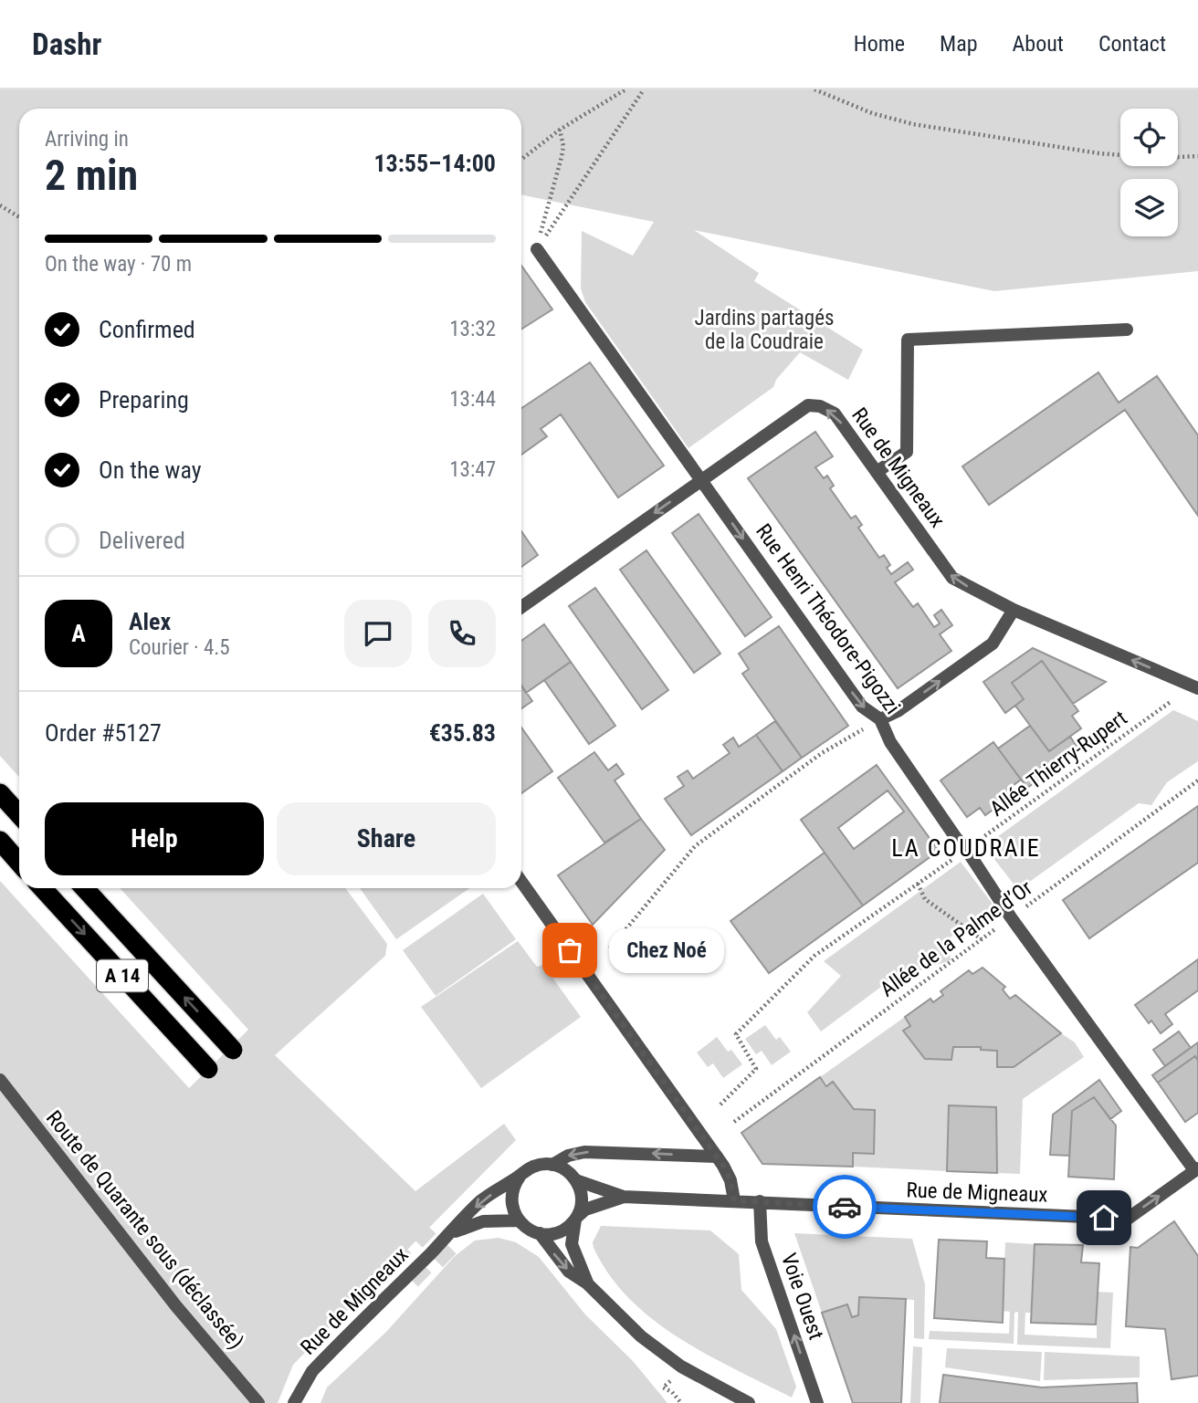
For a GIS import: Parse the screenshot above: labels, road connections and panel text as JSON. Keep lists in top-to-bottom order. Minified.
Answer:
{"streets":{"highway":["A 14"],"street":["Rue de Migneaux","Rue Henri Théodore-Pigozzi","Route de Quarante sous (déclassée)","Voie Ouest"],"path":["Allée Thierry-Rupert","Allée de la Palme d’Or"]},"crossings":[["Rue de Migneaux","Rue Henri Théodore-Pigozzi"],["Rue de Migneaux","Voie Ouest"],["Rue Henri Théodore-Pigozzi","Allée Thierry-Rupert"],["Rue Henri Théodore-Pigozzi","Allée de la Palme d’Or"]],"one_way":["Voie Ouest"],"districts":["LA COUDRAIE"],"parks":["Jardins partagés de la Coudraie"],"places":["Chez Noé"],"page":{"header":"Dashr","nav":["Home","Map","About","Contact"],"heading":["2 min","Arriving in","13:55–14:00"],"panel":["Alex","Courier · 4.5","Order #5127","€35.83"],"bar":"On the way · 70 m","list":[["Confirmed","13:32"],["Preparing","13:44"],["On the way","13:47"],"Delivered"],"round":"A","buttons":["Help","Share"],"bubble":"Chez Noé"}}
